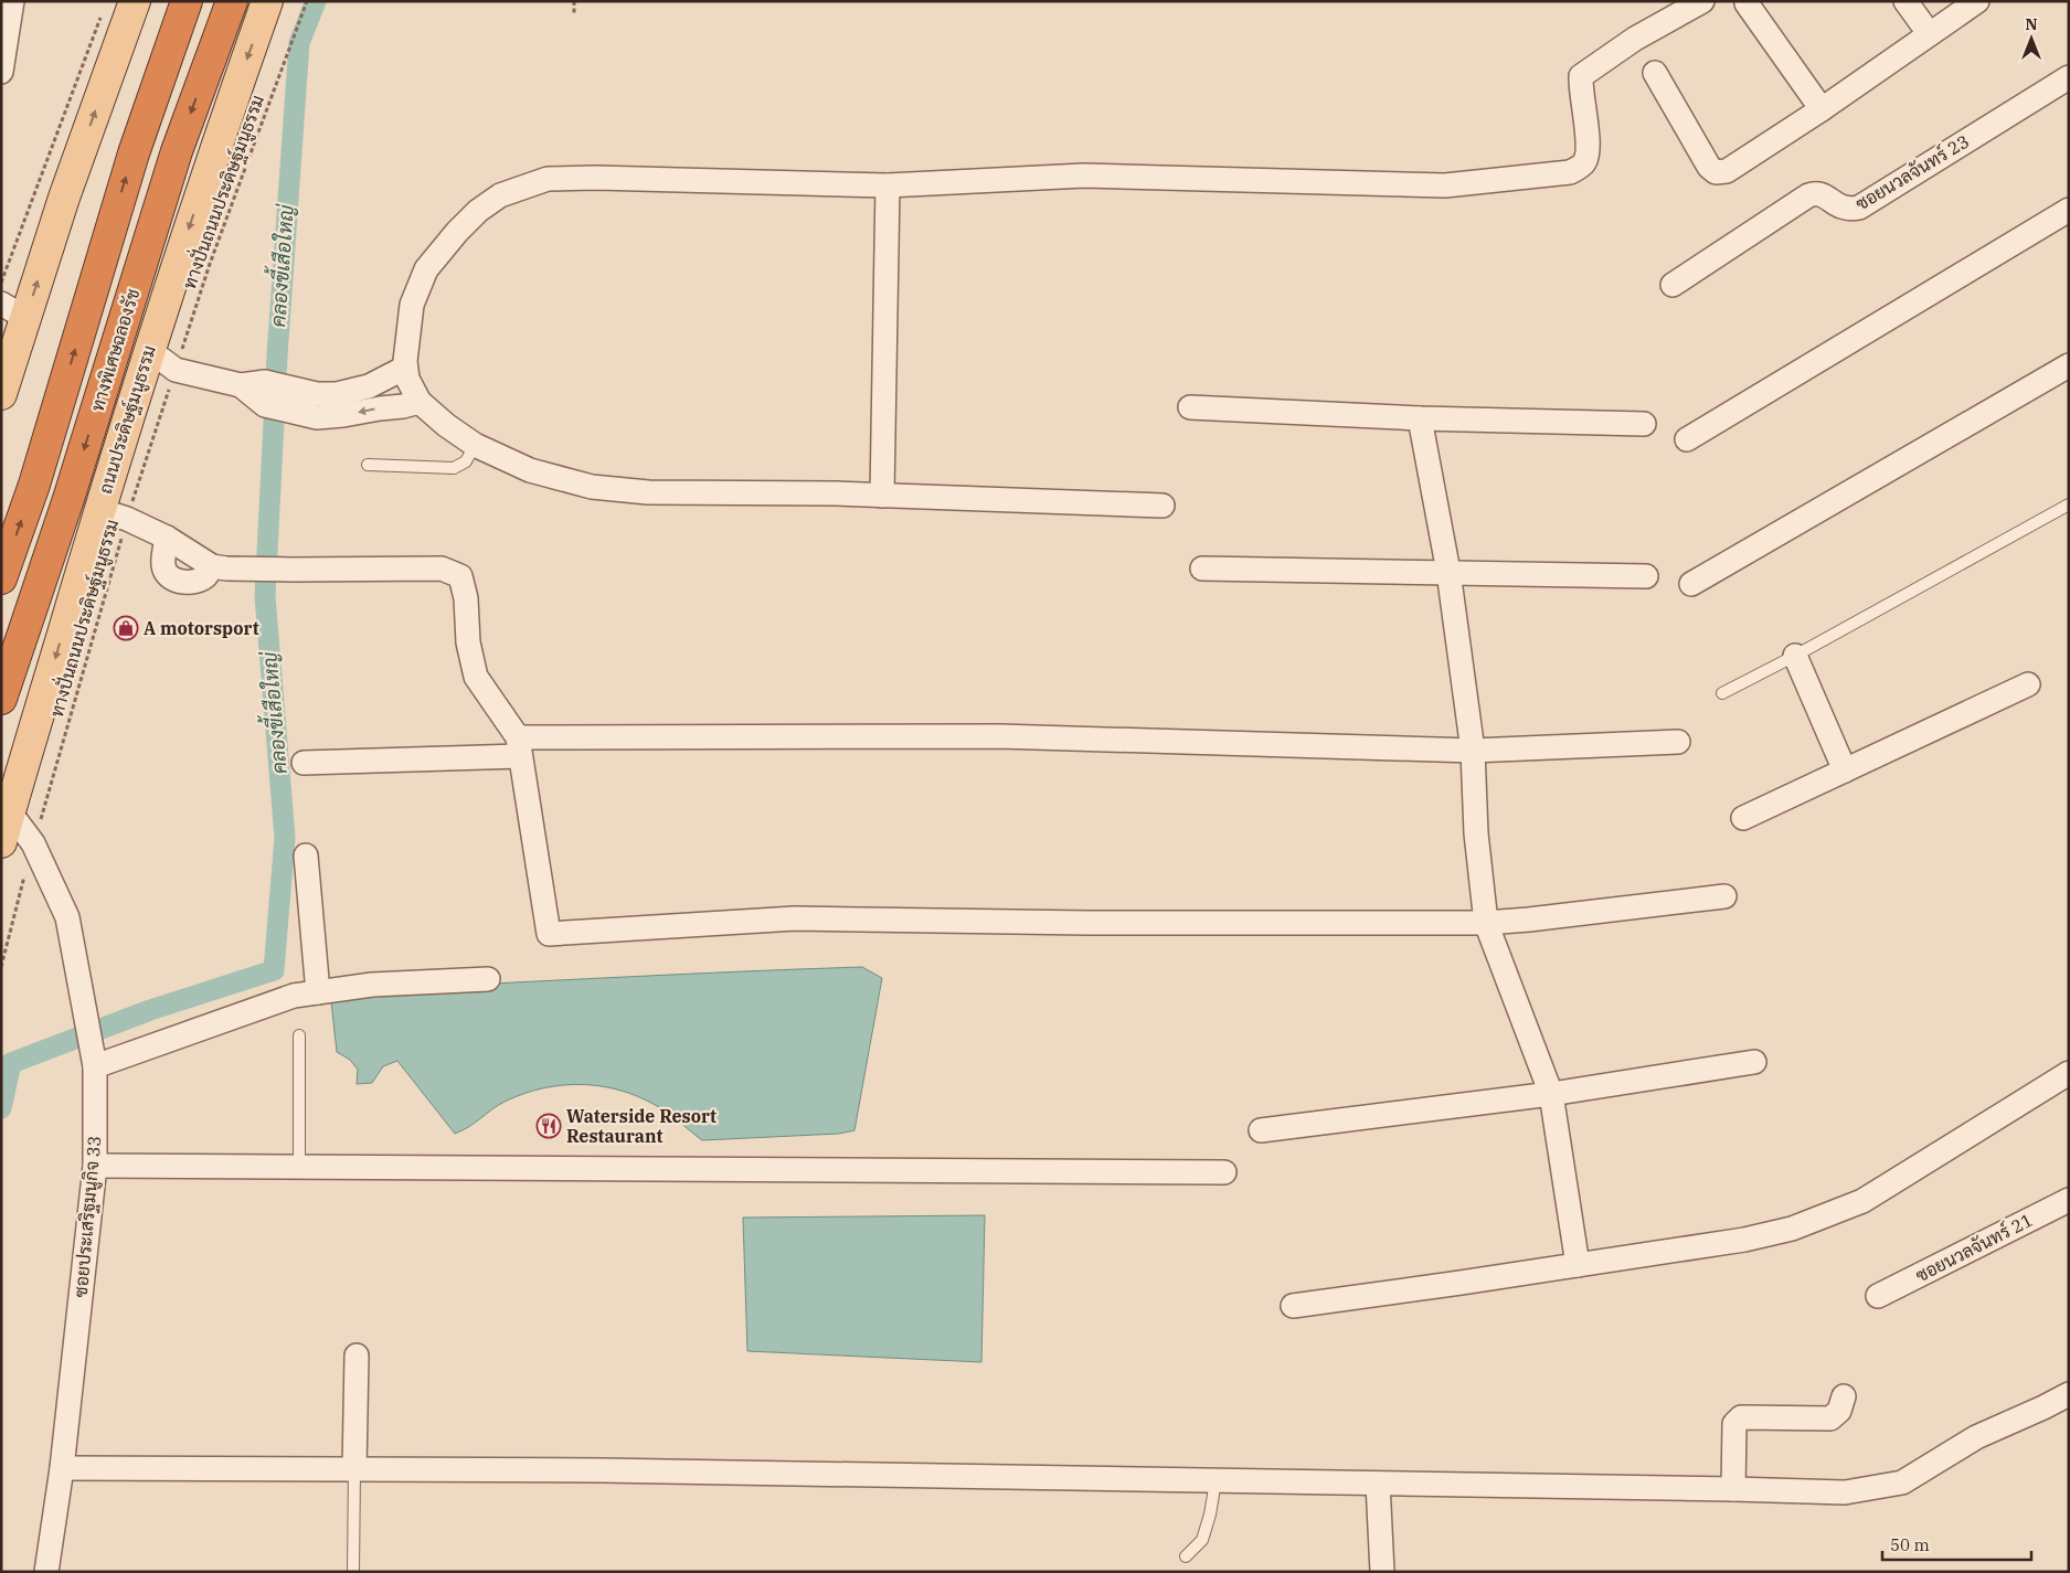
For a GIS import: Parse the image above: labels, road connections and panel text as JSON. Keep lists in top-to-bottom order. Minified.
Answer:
{"streets":{"highway":["ทางพิเศษฉลองรัช"],"main road":["ถนนประดิษฐ์มนูธรรม"],"street":["ซอยนวลจันทร์ 23","ซอยประเสริฐมนูกิจ 33","ซอยนวลจันทร์ 21"],"path":["ทางปั่นถนนประดิษฐ์มนูธรรม"]},"crossings":[["ทางปั่นถนนประดิษฐ์มนูธรรม","ถนนประดิษฐ์มนูธรรม"],["ทางปั่นถนนประดิษฐ์มนูธรรม","ซอยประเสริฐมนูกิจ 33"],["ถนนประดิษฐ์มนูธรรม","ซอยประเสริฐมนูกิจ 33"]],"water":["คลองขี้เสือใหญ่"],"places":{"shop":["A motorsport"],"restaurant":["Waterside Resort Restaurant"]},"scale_bar":"50 m","north":"top"}
